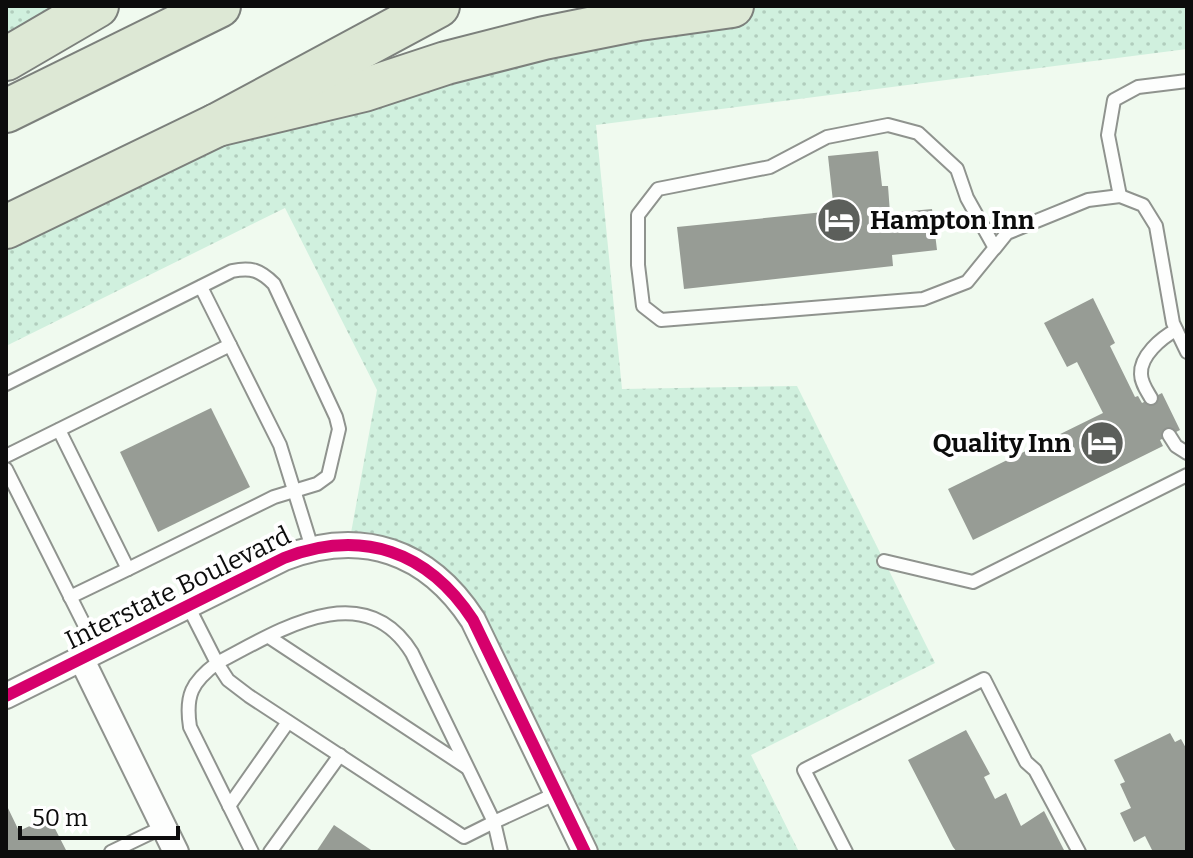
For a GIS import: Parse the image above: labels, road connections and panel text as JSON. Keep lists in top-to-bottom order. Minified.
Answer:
{"streets":{"street":["Interstate Boulevard"]},"places":{"hotel":["Hampton Inn","Quality Inn"]},"scale_bar":"50 m"}
